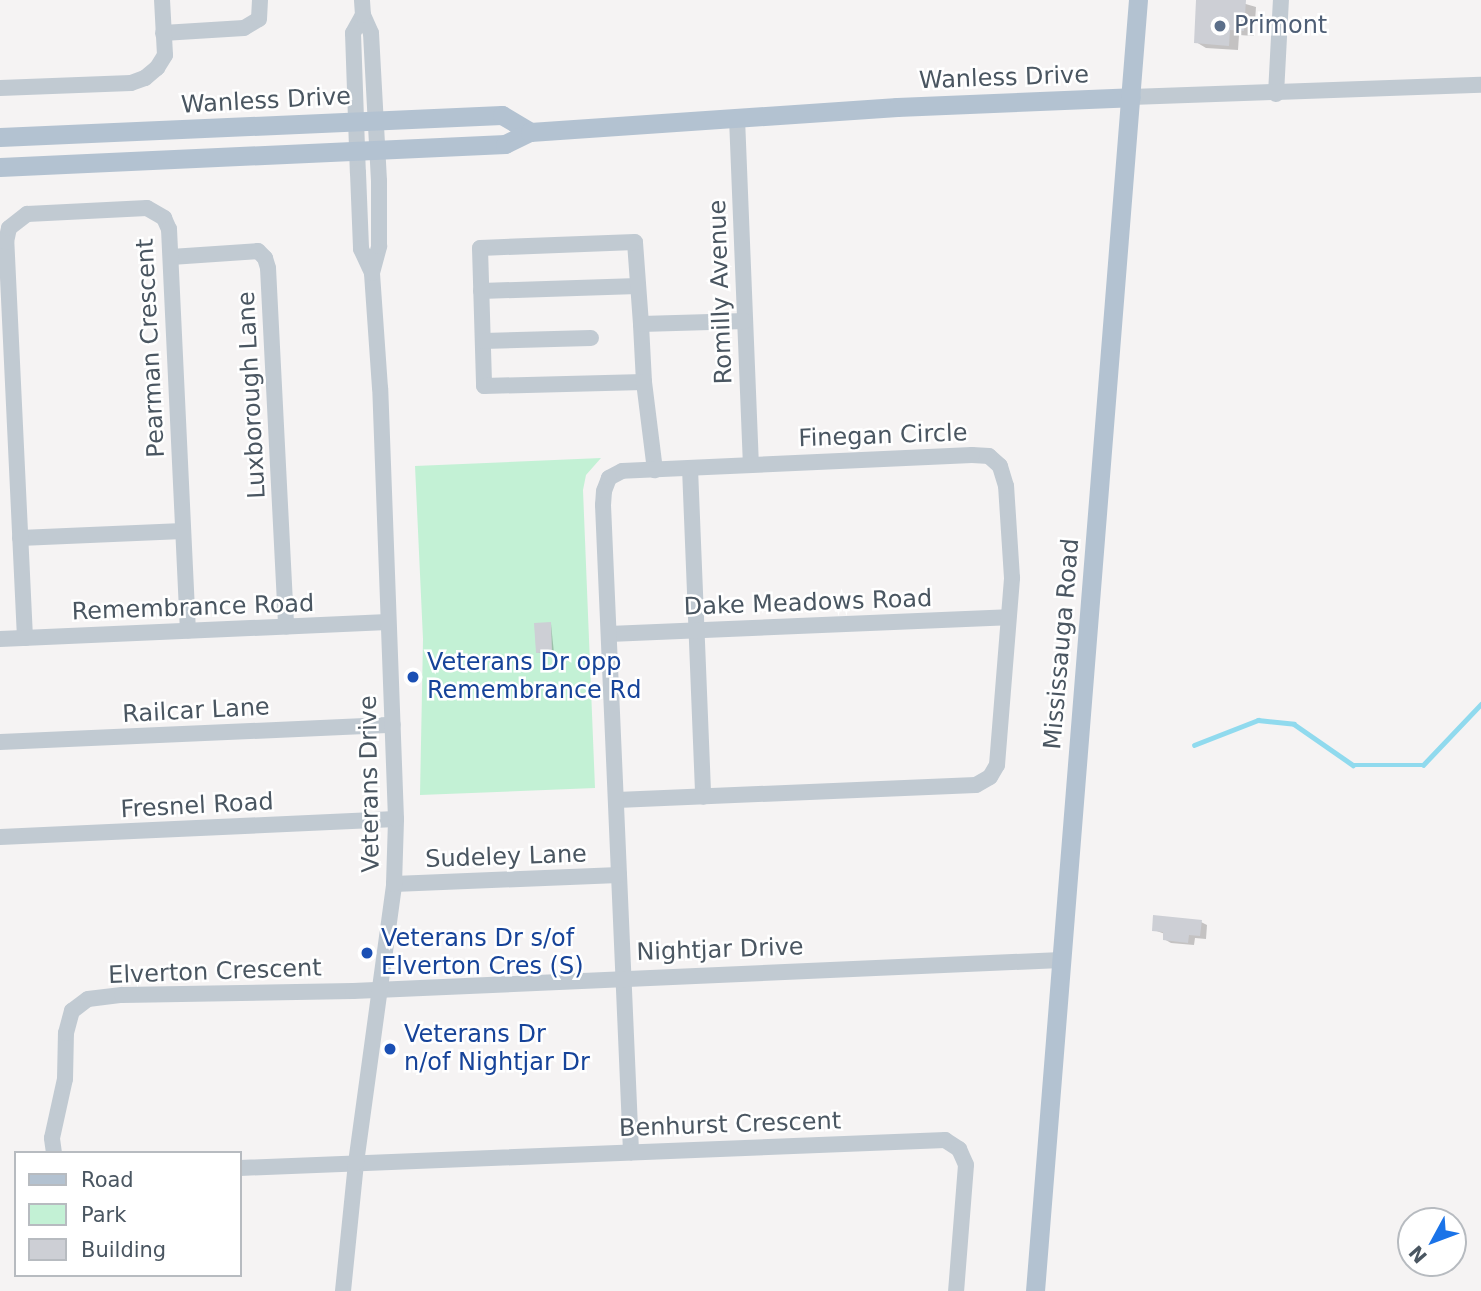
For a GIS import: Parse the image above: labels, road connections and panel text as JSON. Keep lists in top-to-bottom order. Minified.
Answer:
{"streets":{"main road":["Wanless Drive","Mississauga Road"],"street":["Romilly Avenue","Pearman Crescent","Luxborough Lane","Finegan Circle","Dake Meadows Road","Remembrance Road","Railcar Lane","Veterans Drive","Fresnel Road","Sudeley Lane","Nightjar Drive","Elverton Crescent","Benhurst Crescent"]},"crossings":[["Wanless Drive","Romilly Avenue"],["Wanless Drive","Mississauga Road"],["Wanless Drive","Veterans Drive"],["Romilly Avenue","Finegan Circle"],["Pearman Crescent","Luxborough Lane"],["Pearman Crescent","Remembrance Road"],["Luxborough Lane","Remembrance Road"],["Finegan Circle","Dake Meadows Road"],["Finegan Circle","Sudeley Lane"],["Finegan Circle","Nightjar Drive"],["Finegan Circle","Benhurst Crescent"],["Remembrance Road","Veterans Drive"],["Mississauga Road","Nightjar Drive"],["Railcar Lane","Veterans Drive"],["Veterans Drive","Fresnel Road"],["Veterans Drive","Sudeley Lane"],["Veterans Drive","Nightjar Drive"],["Veterans Drive","Elverton Crescent"],["Veterans Drive","Benhurst Crescent"],["Nightjar Drive","Elverton Crescent"]],"places":["Primont","Veterans Dr opp Remembrance Rd","Veterans Dr s/of Elverton Cres (S)","Veterans Dr n/of Nightjar Dr"],"legend":["Road","Park","Building"],"north":"bottom left"}
